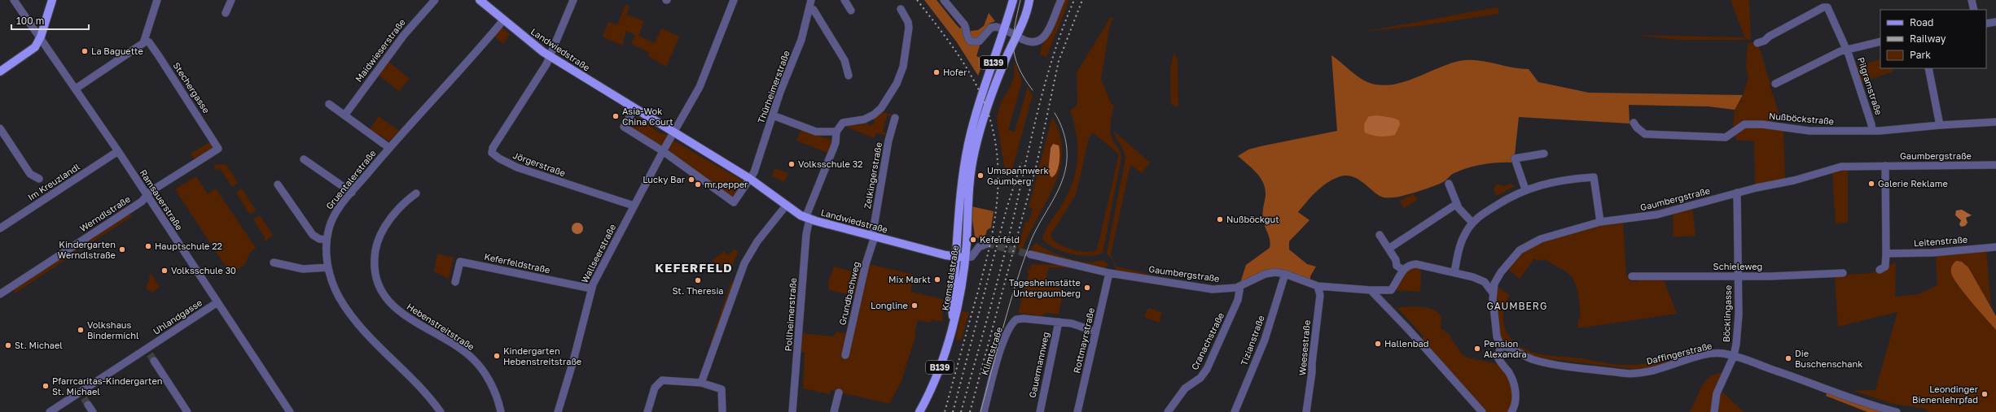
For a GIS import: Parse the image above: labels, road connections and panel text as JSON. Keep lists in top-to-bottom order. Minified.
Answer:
{"streets":{"main road":["Landwiedstraße","B139","Kremstalstraße"],"street":["Maidwieserstraße","Pilgramstraße","Thürheimerstraße","Stechergasse","Nußböckstraße","Gaumbergstraße","Jörgerstraße","Zelkingerstraße","Gruentalerstraße","Im Kreuzlandl","Ramsauerstraße","Werndlstraße","Leitenstraße","Wallseerstraße","Keferfeldstraße","Schieleweg","Grundbachweg","Böcklingasse","Pollheimerstraße","Uhlandgasse","Hebenstreitstraße","Rottmayrstraße","Tizianstraße","Cranachstraße","Weesestraße","Klimtstraße","Daffingerstraße","Gauermannweg"]},"crossings":[["Landwiedstraße","Thürheimerstraße"],["Landwiedstraße","Jörgerstraße"],["Landwiedstraße","Zelkingerstraße"],["Landwiedstraße","Gruentalerstraße"],["Landwiedstraße","Wallseerstraße"],["Landwiedstraße","Kremstalstraße"],["Landwiedstraße","Grundbachweg"],["Landwiedstraße","Pollheimerstraße"],["Pilgramstraße","Nußböckstraße"],["Stechergasse","Werndlstraße"],["Gaumbergstraße","Böcklingasse"],["Gaumbergstraße","Rottmayrstraße"],["Gaumbergstraße","Tizianstraße"],["Gaumbergstraße","Cranachstraße"],["Gaumbergstraße","Weesestraße"],["Gaumbergstraße","Daffingerstraße"],["Jörgerstraße","Wallseerstraße"],["Zelkingerstraße","Grundbachweg"],["Im Kreuzlandl","Ramsauerstraße"],["Ramsauerstraße","Werndlstraße"],["Ramsauerstraße","Uhlandgasse"],["Wallseerstraße","Keferfeldstraße"],["Schieleweg","Böcklingasse"],["Böcklingasse","Daffingerstraße"],["Rottmayrstraße","Klimtstraße"],["Klimtstraße","Gauermannweg"]],"districts":["KEFERFELD","GAUMBERG"],"places":["La Baguette","Hofer","Asia-Wok China Court","Volksschule 32","Umspannwerk Gaumberg","Lucky Bar","Galerie Reklame","mr.pepper","Nußböckgut","Keferfeld","Hauptschule 22","Kindergarten Werndlstraße","Volksschule 30","Mix Markt","St. Theresia","Tagesheimstätte Untergaumberg","Longline","Volkshaus Bindermichl","Hallenbad","St. Michael","Pension Alexandra","Kindergarten Hebenstreitstraße","Die Buschenschank","Pfarrcaritas-Kindergarten St. Michael","Leondinger Bienenlehrpfad"],"legend":["Road","Railway","Park"],"scale_bar":"100 m"}
